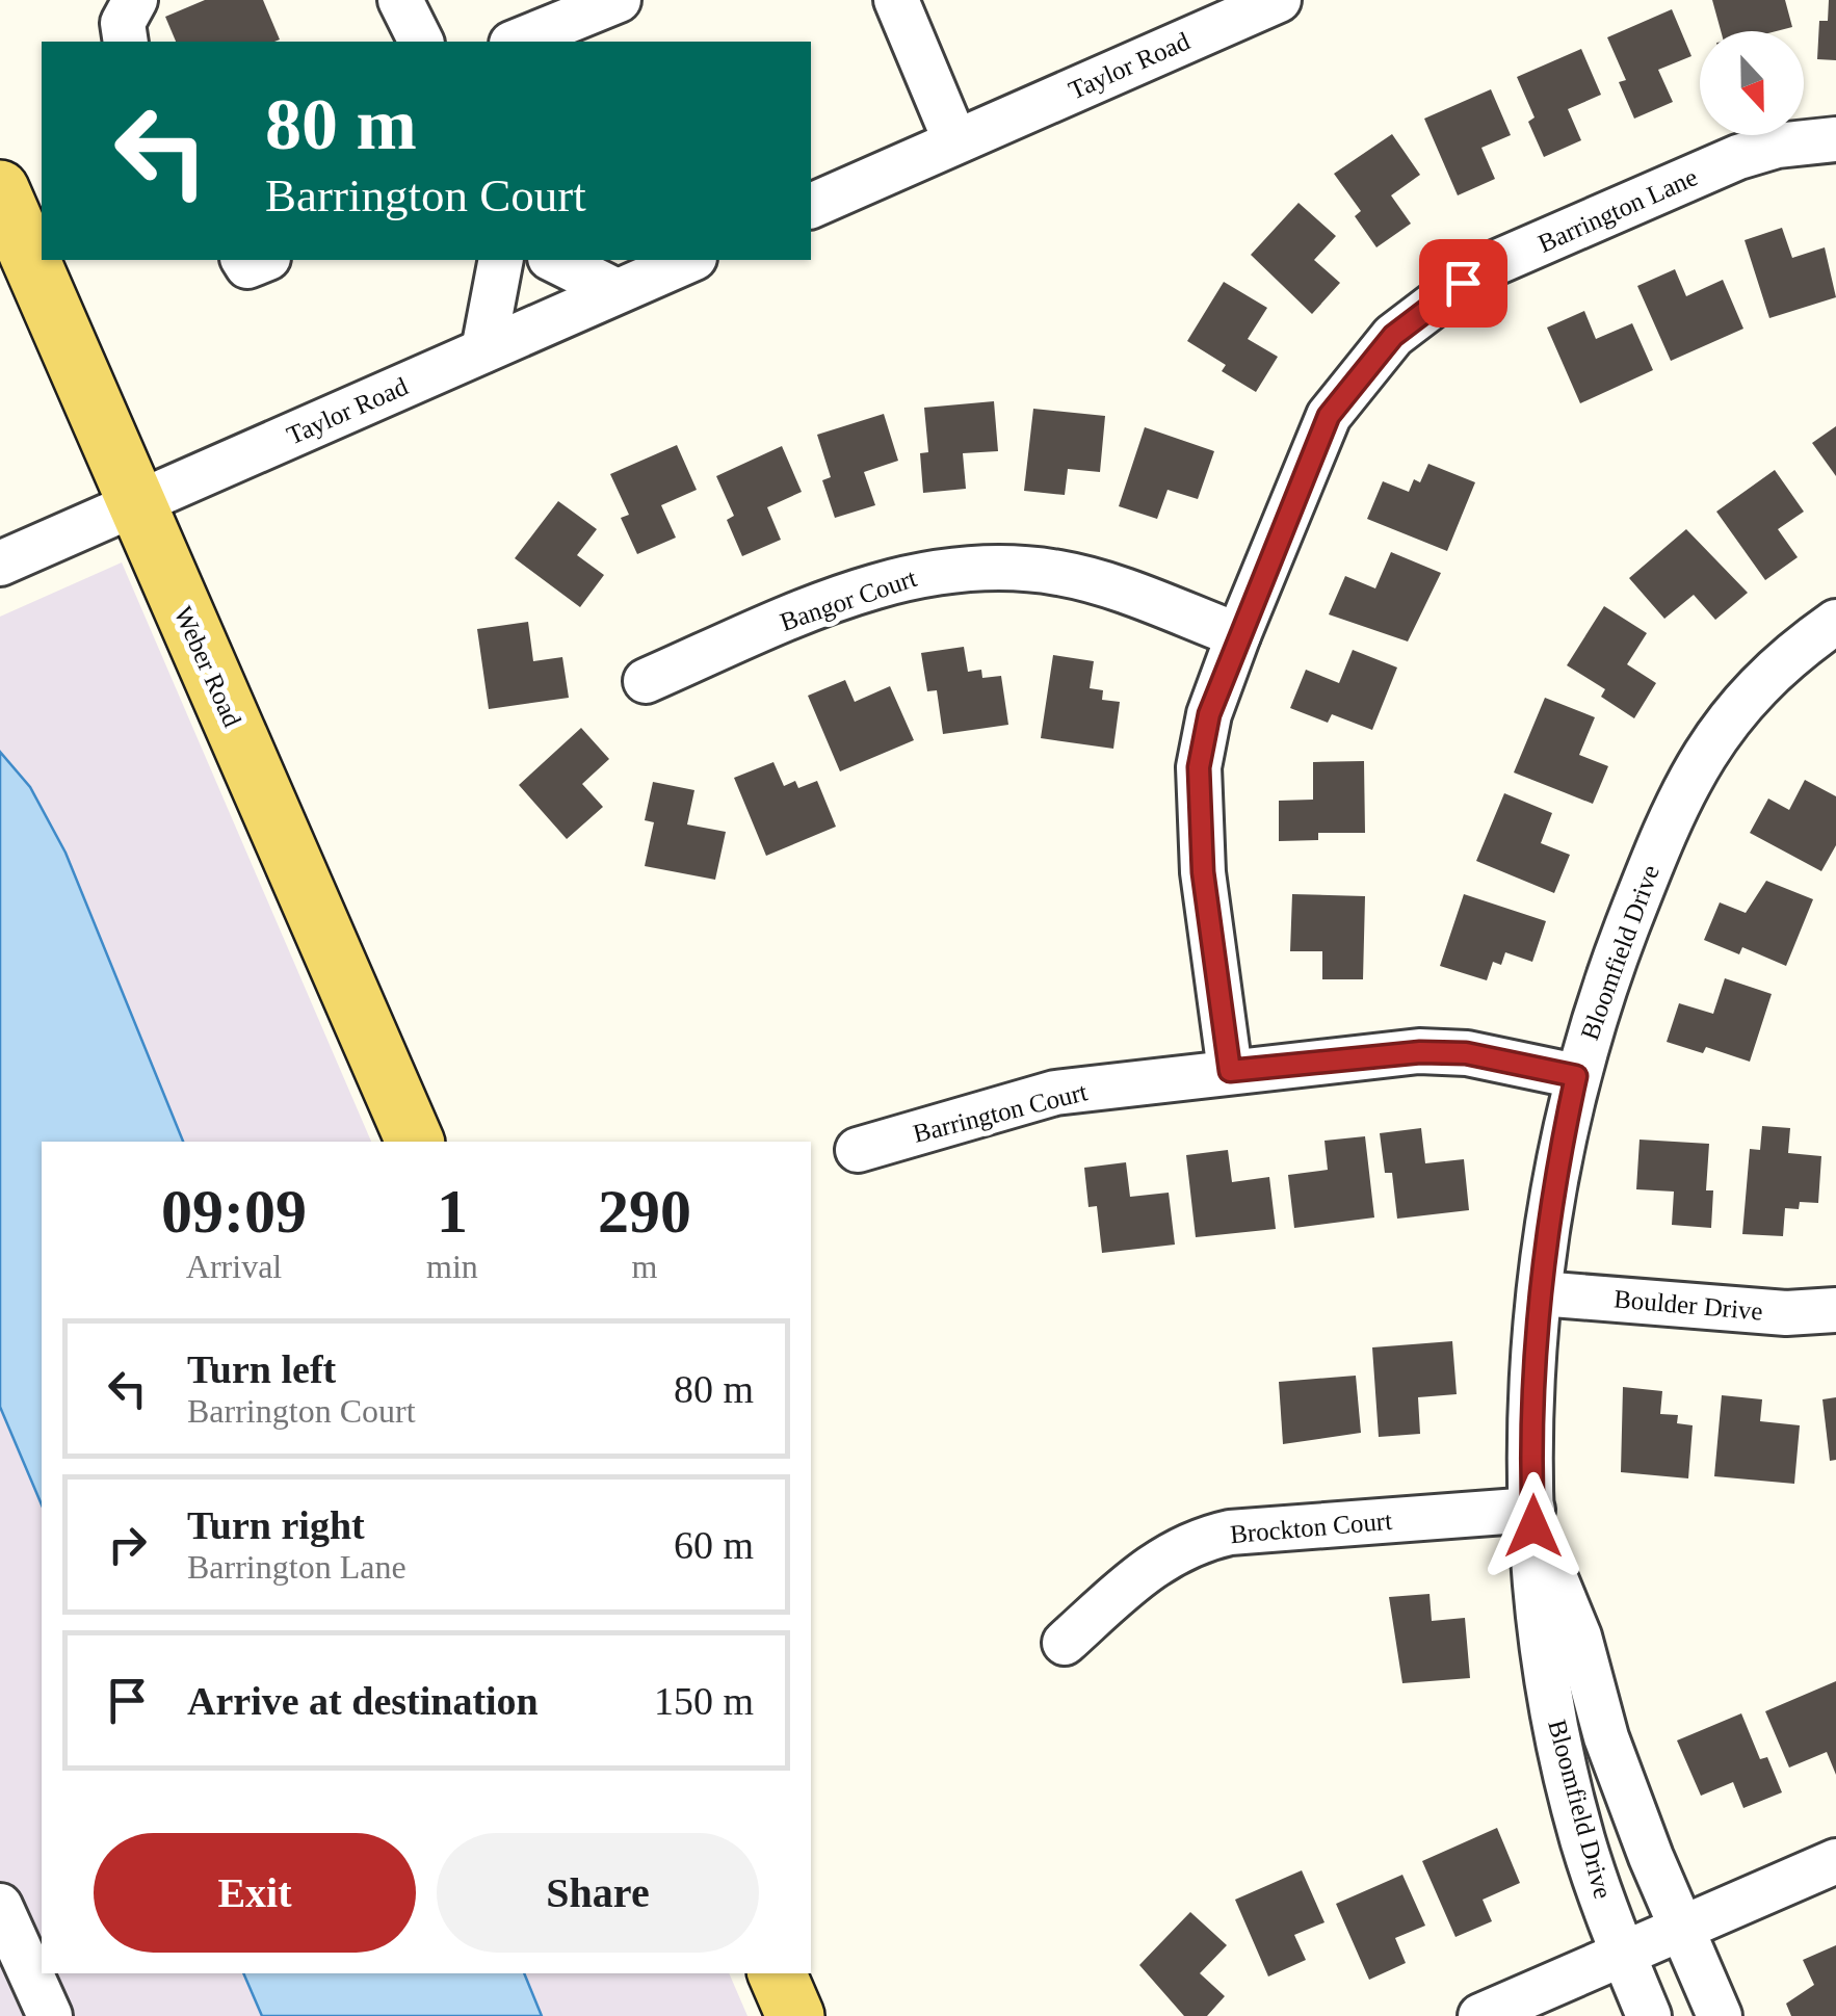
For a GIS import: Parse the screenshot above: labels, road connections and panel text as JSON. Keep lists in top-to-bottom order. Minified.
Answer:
{"streets":{"main road":["Weber Road"],"street":["Taylor Road","Barrington Lane","Bangor Court","Bloomfield Drive","Barrington Court","Boulder Drive","Brockton Court"]},"crossings":[["Taylor Road","Weber Road"],["Barrington Lane","Bangor Court"],["Barrington Lane","Barrington Court"],["Bloomfield Drive","Barrington Court"],["Bloomfield Drive","Boulder Drive"],["Bloomfield Drive","Brockton Court"]],"north":"bottom","page":{"turn":["80 m","Barrington Court"],"eta":["09:09","Arrival","1","min","290","m"],"list":[{"name":"Turn left","note":"Barrington Court","value":"80 m"},{"name":"Turn right","note":"Barrington Lane","value":"60 m"},{"name":"Arrive at destination","value":"150 m"}],"buttons":["Exit","Share"]}}
